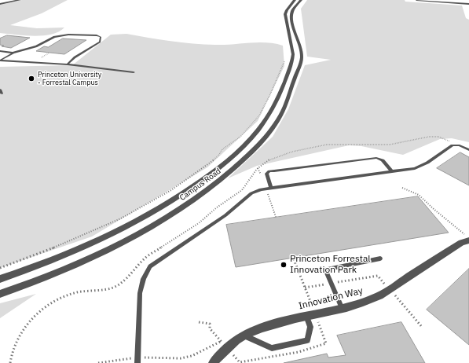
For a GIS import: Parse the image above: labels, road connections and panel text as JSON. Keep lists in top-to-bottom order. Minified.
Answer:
{"streets":{"street":["Campus Road","Innovation Way"]},"places":["Princeton University - Forrestal Campus","Princeton Forrestal Innovation Park"]}
